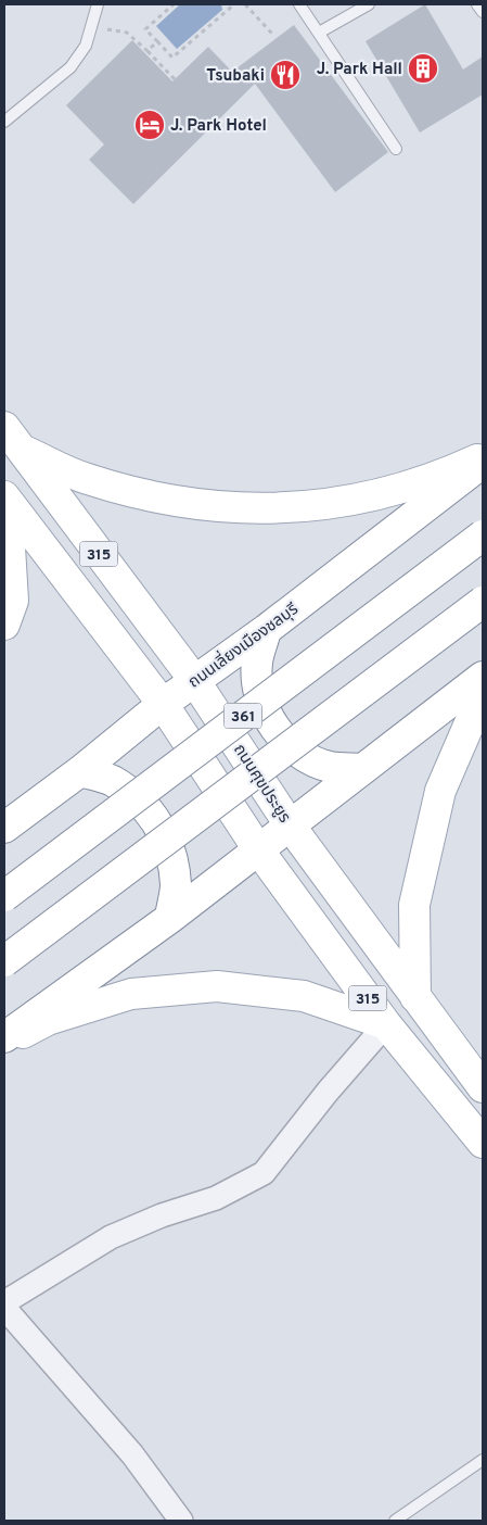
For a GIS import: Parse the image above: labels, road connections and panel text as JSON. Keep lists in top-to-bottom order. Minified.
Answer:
{"streets":{"main road":["315","ถนนเลี่ยงเมืองชลบุรี","361","ถนนศุขประยูร"]},"crossings":[["315","ถนนเลี่ยงเมืองชลบุรี"],["ถนนเลี่ยงเมืองชลบุรี","ถนนศุขประยูร"]],"places":{"building":["J. Park Hall"],"restaurant":["Tsubaki"],"hotel":["J. Park Hotel"]}}
